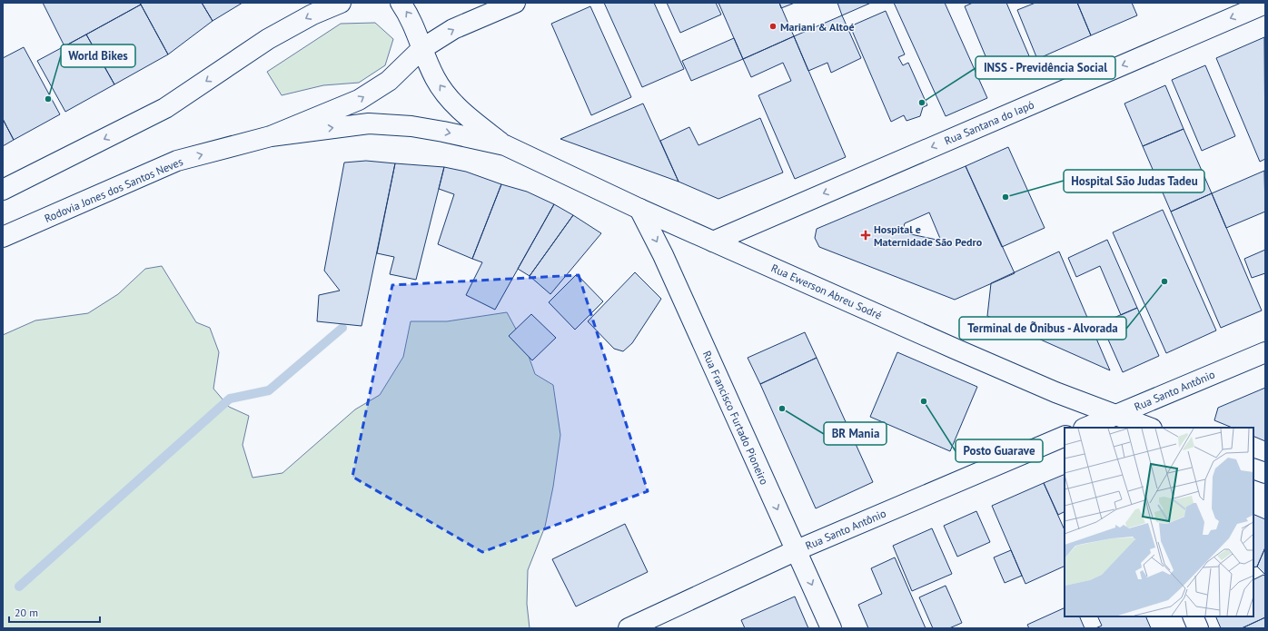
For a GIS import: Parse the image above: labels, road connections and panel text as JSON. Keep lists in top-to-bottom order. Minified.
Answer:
{"streets":{"main road":["Rua Santana do Iapó","Rodovia Jones dos Santos Neves","Rua Ewerson Abreu Sodré","Rua Santo Antônio","Rua Francisco Furtado Pioneiro"]},"crossings":[["Rua Santana do Iapó","Rua Ewerson Abreu Sodré"],["Rodovia Jones dos Santos Neves","Rua Ewerson Abreu Sodré"],["Rua Ewerson Abreu Sodré","Rua Santo Antônio"],["Rua Ewerson Abreu Sodré","Rua Francisco Furtado Pioneiro"],["Rua Santo Antônio","Rua Francisco Furtado Pioneiro"]],"one_way":["Rua Santana do Iapó","Rua Francisco Furtado Pioneiro"],"places":{"other":["Mariani & Altoé","World Bikes","INSS - Previdência Social","Hospital São Judas Tadeu","Terminal de Õnibus - Alvorada","Posto Guarave","BR Mania"],"health":["Hospital e Maternidade São Pedro"]},"scale_bar":"20 m"}
